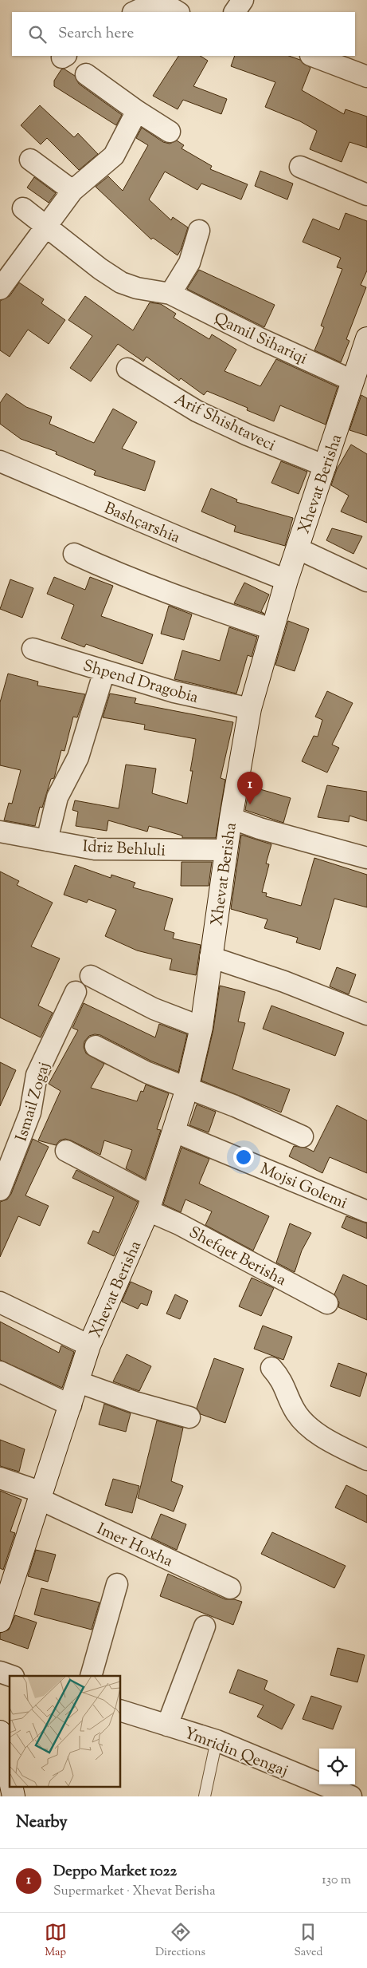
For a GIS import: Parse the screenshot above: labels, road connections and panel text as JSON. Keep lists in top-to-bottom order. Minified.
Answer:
{"streets":{"street":["Qamil Sihariqi","Arif Shishtaveci","Xhevat Berisha","Bashçarshia","Shpend Dragobia","Idriz Behluli","Ismail Zogaj","Mojsi Golemi","Shefqet Berisha","Imer Hoxha","Ymridin Qengaj"]},"crossings":[["Qamil Sihariqi","Xhevat Berisha"],["Arif Shishtaveci","Xhevat Berisha"],["Xhevat Berisha","Bashçarshia"],["Xhevat Berisha","Shpend Dragobia"],["Xhevat Berisha","Idriz Behluli"],["Xhevat Berisha","Mojsi Golemi"],["Xhevat Berisha","Shefqet Berisha"],["Xhevat Berisha","Imer Hoxha"]],"page":{"search":"Search here","pins":"1","heading":"Nearby","list":[{"mark":"1","name":"Deppo Market 1022","note":"Supermarket · Xhevat Berisha","value":"130 m"}],"nav":["Map","Directions","Saved"]}}
